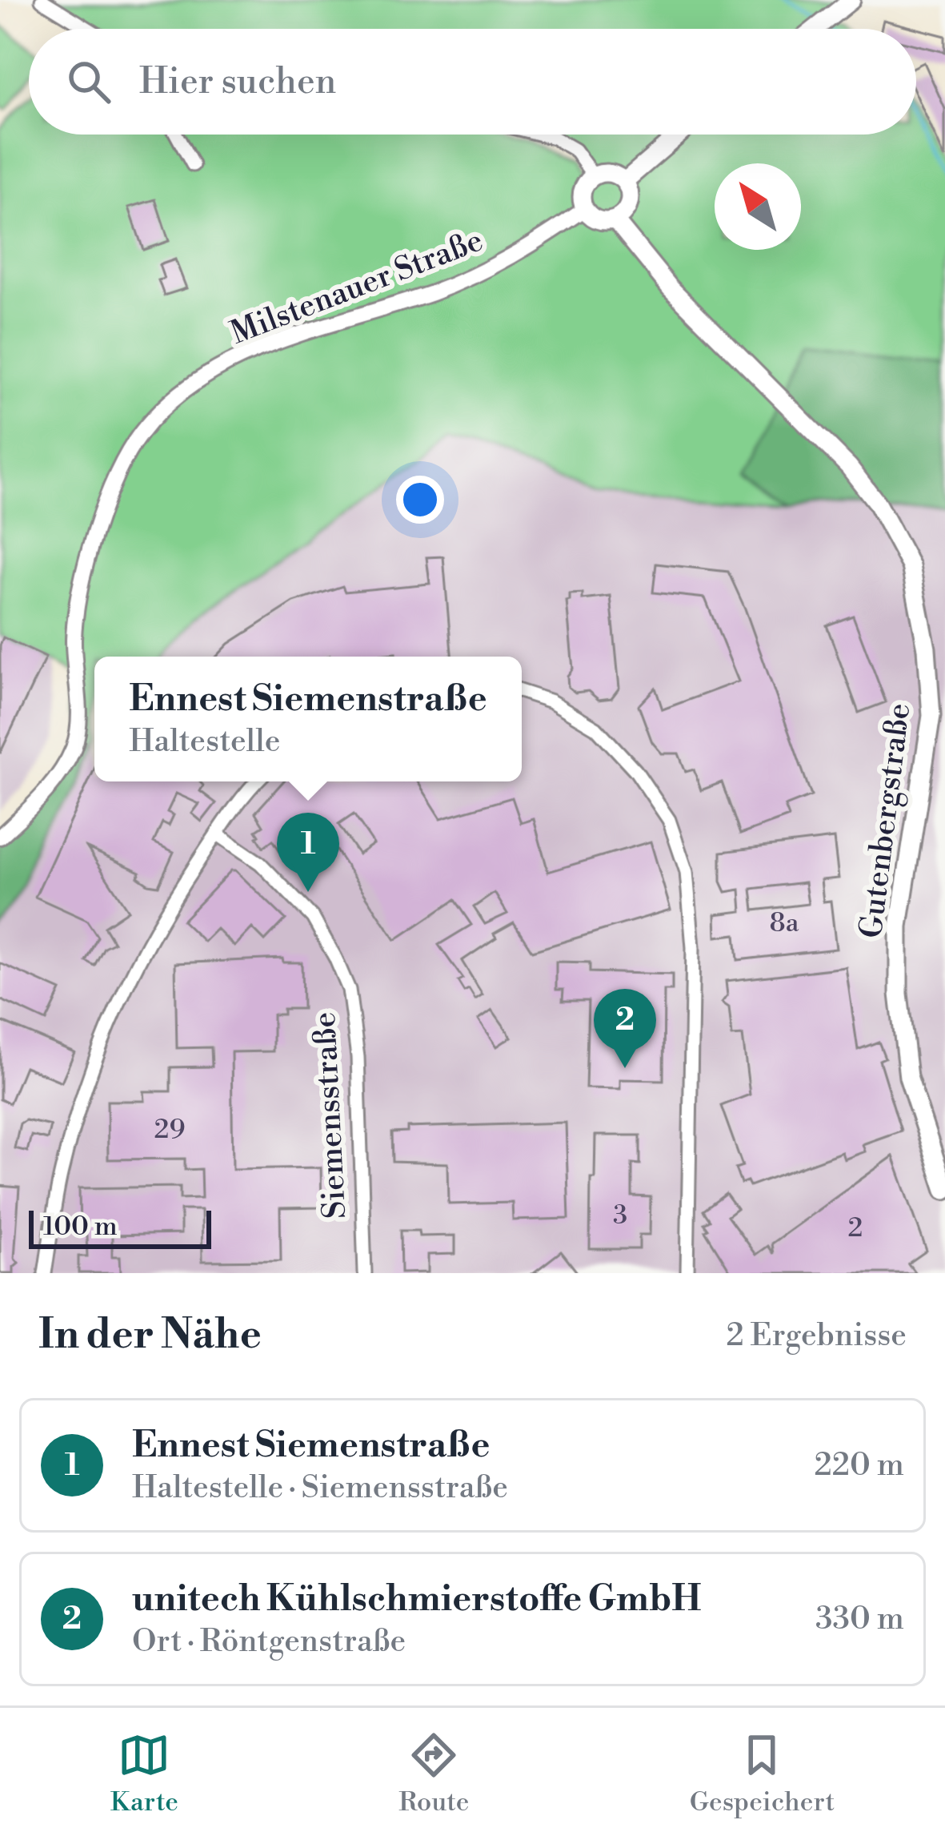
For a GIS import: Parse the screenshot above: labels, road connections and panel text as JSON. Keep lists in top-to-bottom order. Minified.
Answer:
{"streets":{"main road":["Gutenbergstraße"],"street":["Milstenauer Straße","Siemensstraße"]},"crossings":[["Milstenauer Straße","Gutenbergstraße"]],"house_numbers":["8a","29","3","2"],"scale_bar":"100 m","north":"top left","page":{"search":"Hier suchen","popup":["Ennest Siemenstraße","Haltestelle"],"pins":["1","2"],"scale":"100 m","heading":["In der Nähe","2 Ergebnisse"],"list":[{"mark":"1","name":"Ennest Siemenstraße","note":"Haltestelle · Siemensstraße","value":"220 m"},{"mark":"2","name":"unitech Kühlschmierstoffe GmbH","note":"Ort · Röntgenstraße","value":"330 m"}],"nav":["Karte","Route","Gespeichert"]}}
